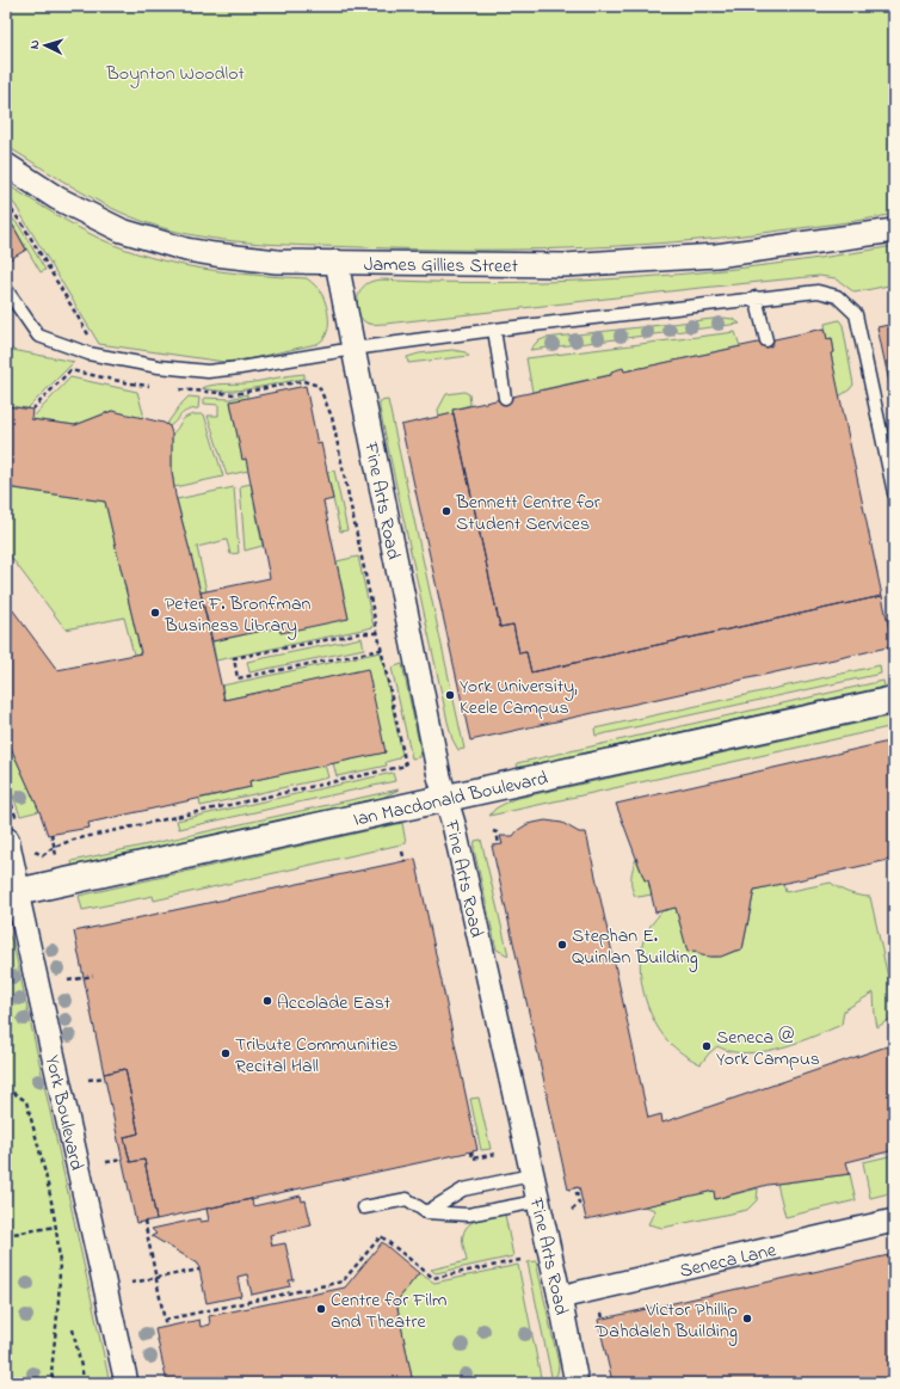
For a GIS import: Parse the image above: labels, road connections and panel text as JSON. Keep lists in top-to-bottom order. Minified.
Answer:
{"streets":{"street":["James Gillies Street","Fine Arts Road","Ian Macdonald Boulevard","York Boulevard","Seneca Lane"]},"crossings":[["James Gillies Street","Fine Arts Road"],["Fine Arts Road","Ian Macdonald Boulevard"],["Fine Arts Road","Seneca Lane"],["Ian Macdonald Boulevard","York Boulevard"]],"parks":["Boynton Woodlot"],"places":["Bennett Centre for Student Services","Peter F. Bronfman Business Library","York University, Keele Campus","Stephan E. Quinlan Building","Accolade East","Seneca @ York Campus","Tribute Communities Recital Hall","Centre for Film and Theatre","Victor Phillip Dahdaleh Building"],"north":"left"}
